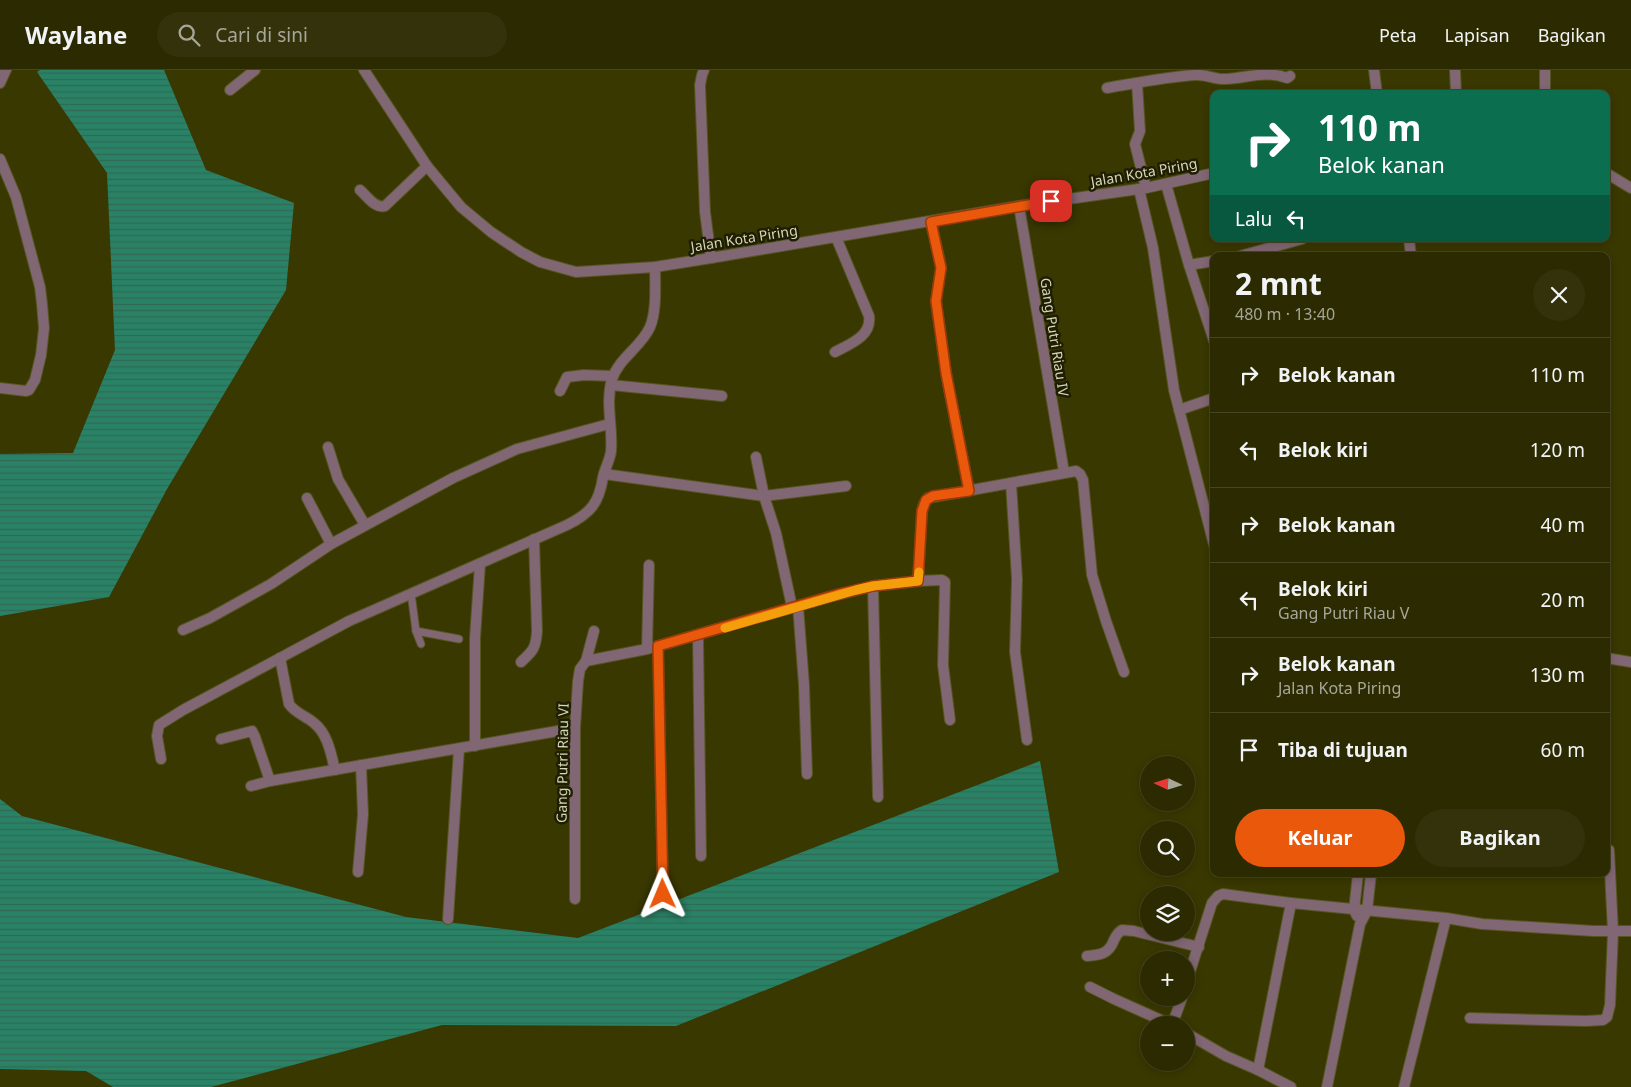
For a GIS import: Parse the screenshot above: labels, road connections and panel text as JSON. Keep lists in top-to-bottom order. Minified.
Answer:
{"streets":{"street":["Jalan Kota Piring","Gang Putri Riau IV","Gang Putri Riau VI"]},"crossings":[["Jalan Kota Piring","Gang Putri Riau IV"]],"north":"left","page":{"header":"Waylane","search":"Cari di sini","nav":["Peta","Lapisan","Bagikan"],"turn":["110 m","Belok kanan"],"then":"Lalu","heading":["2 mnt","480 m · 13:40"],"list":[{"name":"Belok kanan","value":"110 m"},{"name":"Belok kiri","value":"120 m"},{"name":"Belok kanan","value":"40 m"},{"name":"Belok kiri","note":"Gang Putri Riau V","value":"20 m"},{"name":"Belok kanan","note":"Jalan Kota Piring","value":"130 m"},{"name":"Tiba di tujuan","value":"60 m"}],"map_buttons":["+","−"],"buttons":["Keluar","Bagikan"]}}
